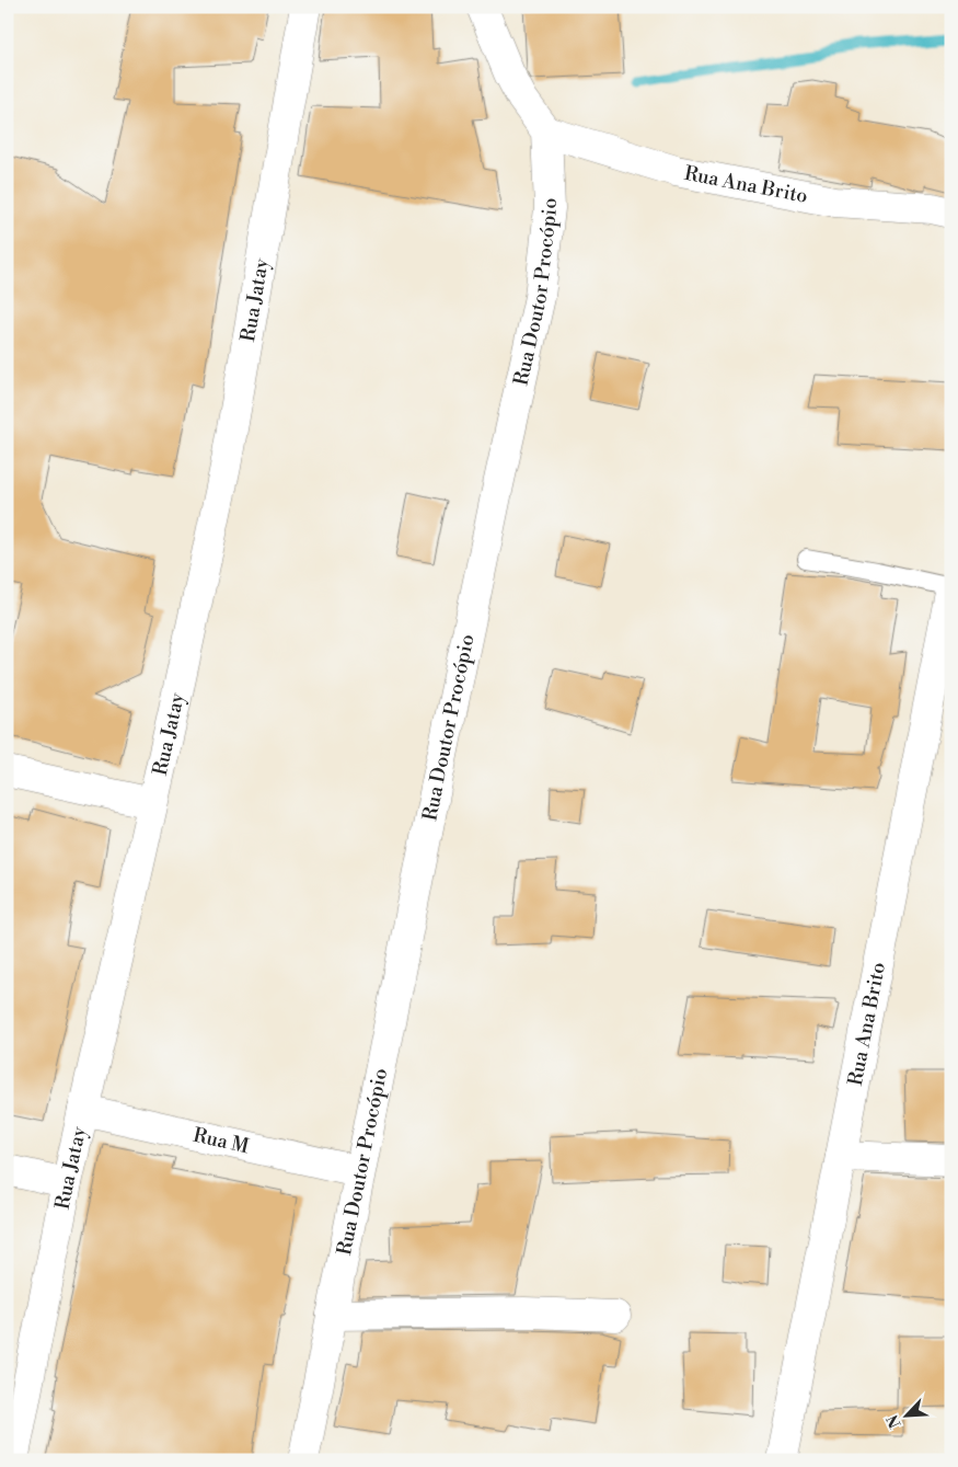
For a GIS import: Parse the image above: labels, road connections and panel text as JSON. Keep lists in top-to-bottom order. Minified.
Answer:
{"streets":{"street":["Rua Ana Brito","Rua Doutor Procópio","Rua Jatay","Rua M"]},"crossings":[["Rua Ana Brito","Rua Doutor Procópio"],["Rua Doutor Procópio","Rua M"],["Rua Jatay","Rua M"]],"north":"bottom left"}
